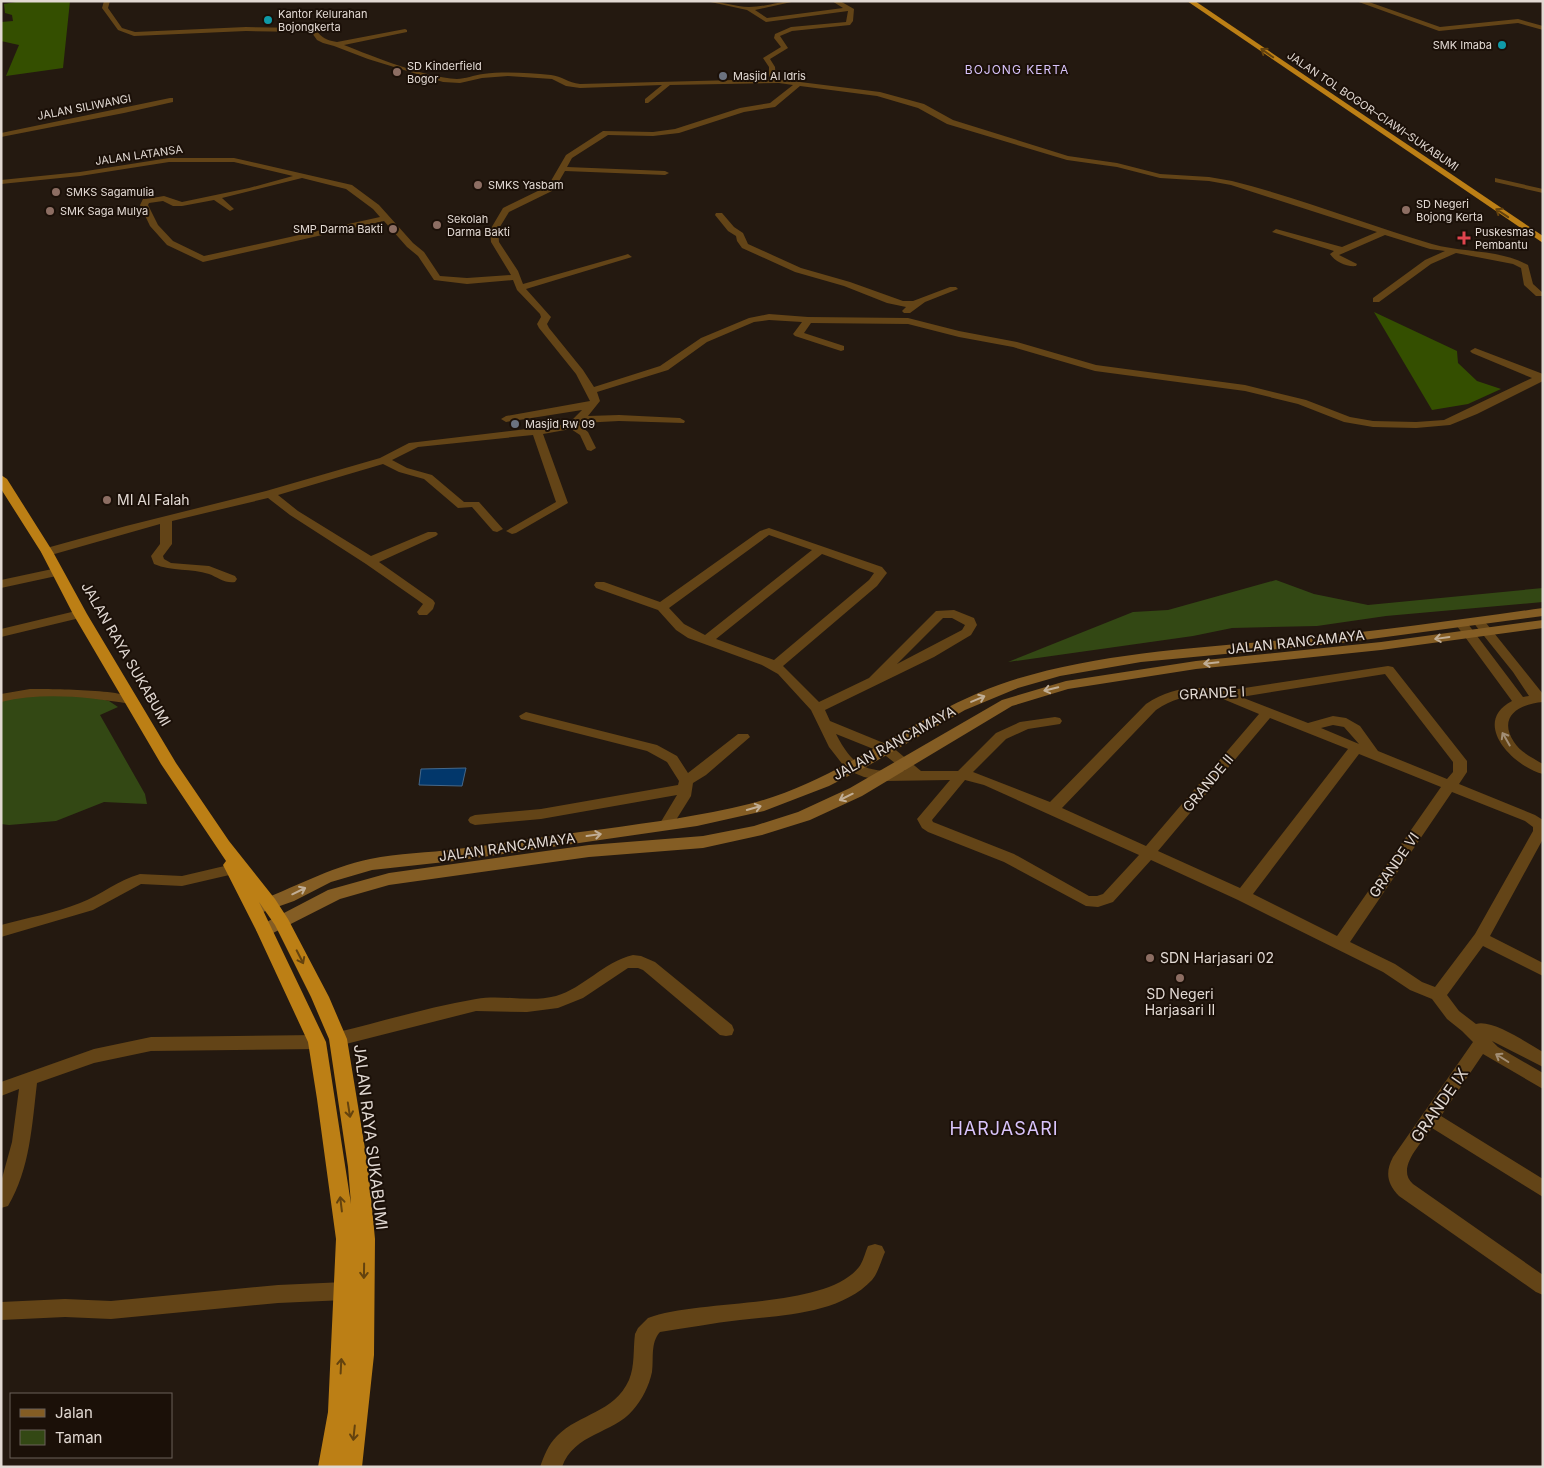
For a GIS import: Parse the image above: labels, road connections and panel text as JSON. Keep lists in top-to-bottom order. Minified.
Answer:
{"streets":{"highway":["JALAN TOL BOGOR–CIAWI–SUKABUMI","JALAN RAYA SUKABUMI"],"street":["JALAN SILIWANGI","JALAN LATANSA","JALAN RANCAMAYA","GRANDE I","GRANDE II","GRANDE VI","GRANDE IX"]},"crossings":[["JALAN RANCAMAYA","JALAN RAYA SUKABUMI"],["GRANDE I","GRANDE VI"]],"districts":["BOJONG KERTA","HARJASARI"],"places":{"other":["Kantor Kelurahan Bojongkerta","SMK Imaba","SD Kinderfield Bogor","Masjid Al Idris","SMKS Yasbam","SMKS Sagamulia","SD Negeri Bojong Kerta","SMK Saga Mulya","Sekolah Darma Bakti","SMP Darma Bakti","Masjid Rw 09","MI Al Falah","SDN Harjasari 02","SD Negeri Harjasari II"],"health":["Puskesmas Pembantu"]},"legend":["Jalan","Taman"]}
